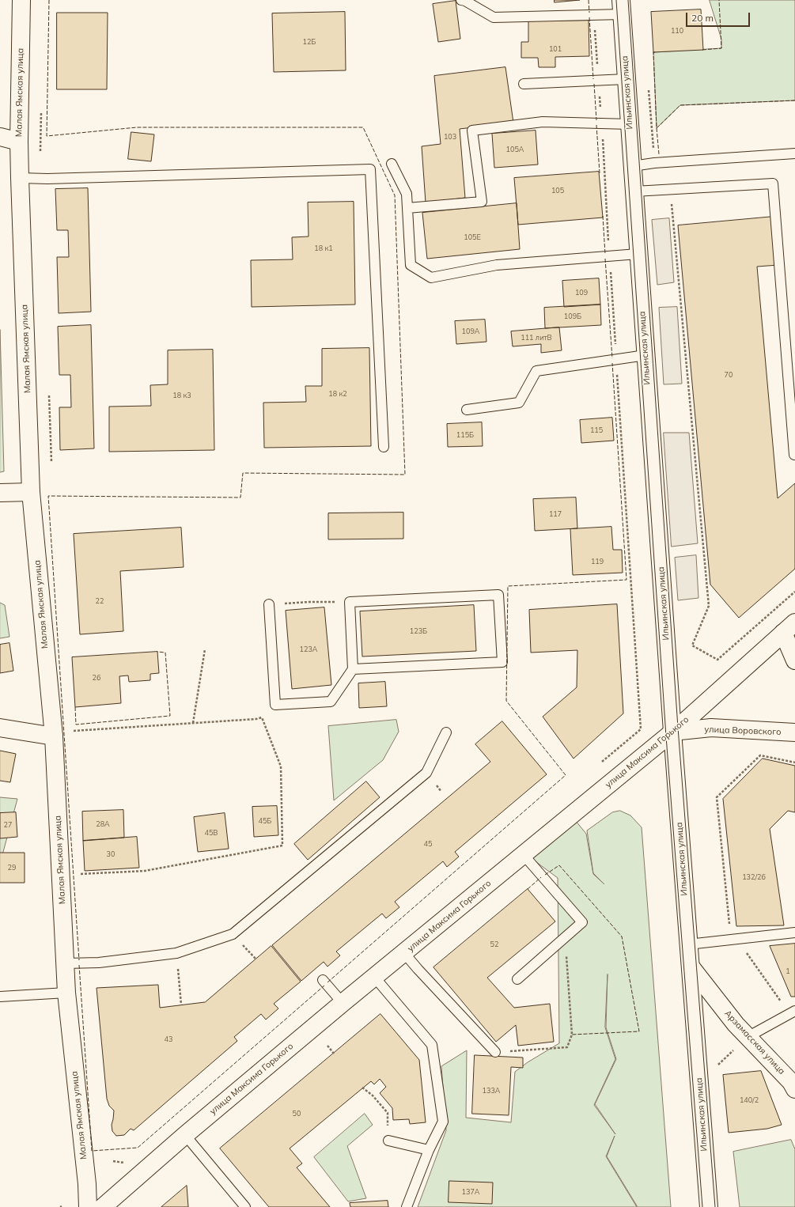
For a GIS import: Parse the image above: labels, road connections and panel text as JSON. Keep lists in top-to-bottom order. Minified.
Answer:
{"streets":{"street":["Малая Ямская улица","Ильинская улица","улица Воровского","улица Максима Горького","Арзамасская улица"]},"crossings":[["Ильинская улица","улица Воровского"],["Ильинская улица","улица Максима Горького"],["Ильинская улица","Арзамасская улица"],["улица Воровского","улица Максима Горького"]],"house_numbers":["110","12Б","101","103","105А","105","105Е","18 к1","109","109Б","109А","111 литВ","70","18 к2","18 к3","115","115Б","117","119","22","123Б","123А","26","45Б","28А","27","45В","45","30","29","132/26","52","1","43","133А","140/2","50","137А"],"scale_bar":"20 m"}
